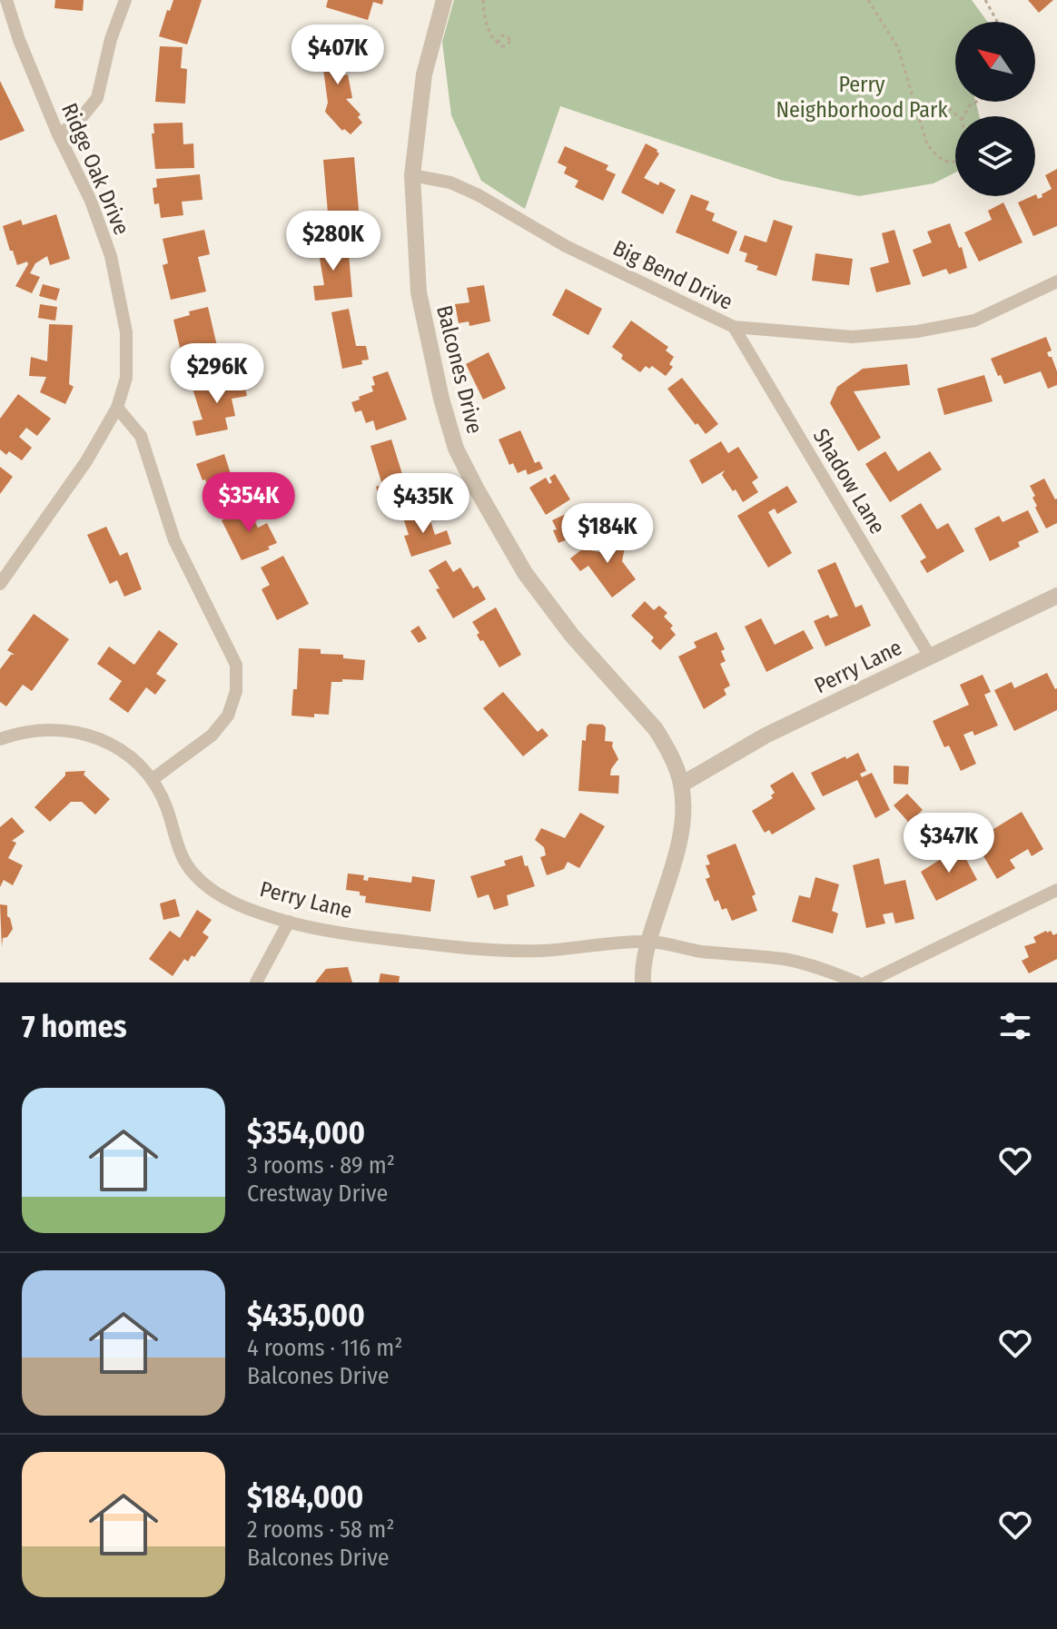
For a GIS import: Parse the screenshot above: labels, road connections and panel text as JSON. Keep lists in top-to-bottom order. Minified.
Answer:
{"streets":{"street":["Ridge Oak Drive","Big Bend Drive","Balcones Drive","Shadow Lane","Perry Lane"]},"crossings":[["Big Bend Drive","Balcones Drive"],["Big Bend Drive","Shadow Lane"],["Balcones Drive","Perry Lane"],["Shadow Lane","Perry Lane"]],"parks":["Perry Neighborhood Park"],"north":"top left","page":{"price":["$407K","$280K","$296K","$354K","$435K","$184K","$347K"],"heading":"7 homes","list":[{"name":"$354,000","note":"3 rooms · 89 m² · Crestway Drive"},{"name":"$435,000","note":"4 rooms · 116 m² · Balcones Drive"},{"name":"$184,000","note":"2 rooms · 58 m² · Balcones Drive"}]}}
